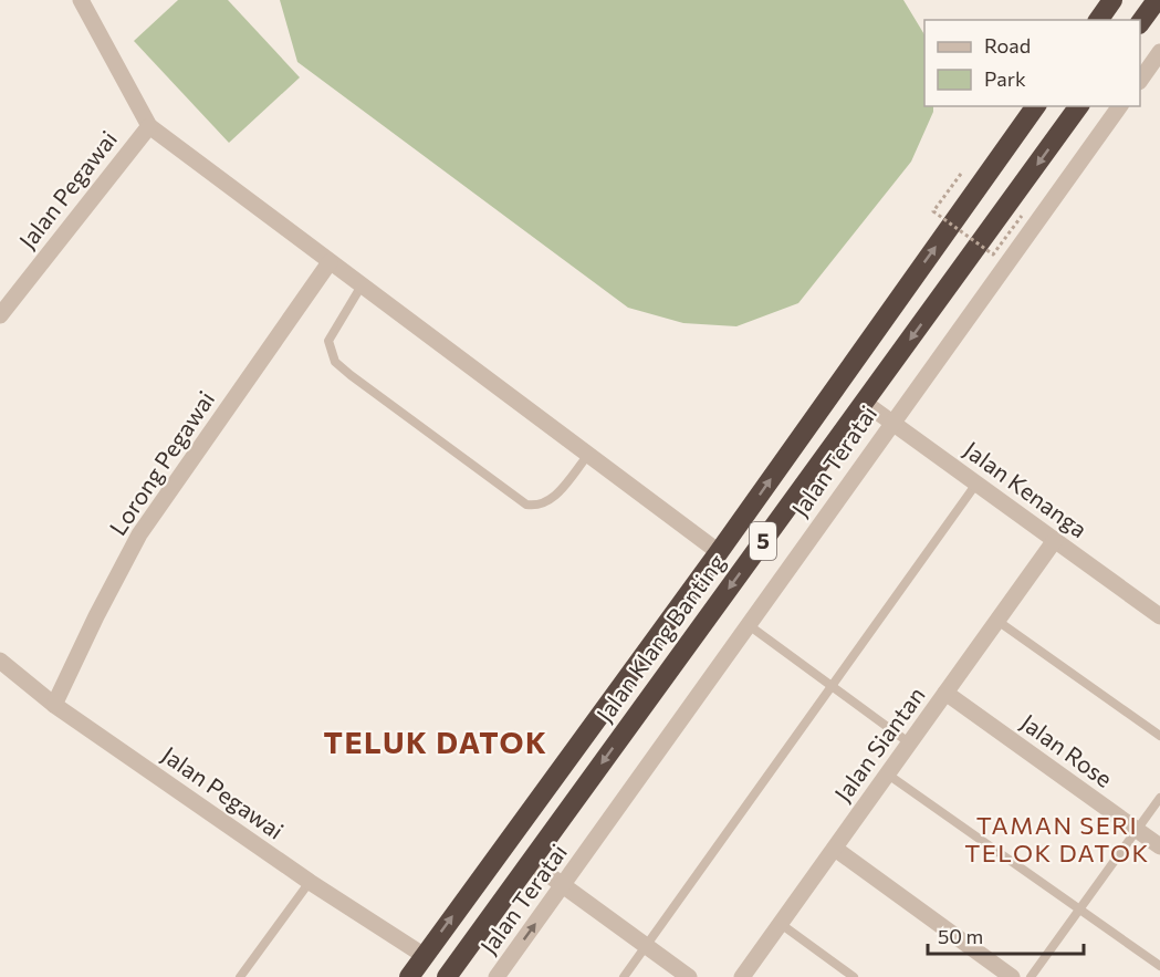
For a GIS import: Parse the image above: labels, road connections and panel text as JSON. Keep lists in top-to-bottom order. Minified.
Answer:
{"streets":{"highway":["5","Jalan Klang Banting"],"street":["Jalan Pegawai","Jalan Teratai","Lorong Pegawai","Jalan Kenanga","Jalan Siantan","Jalan Rose"]},"crossings":[["Jalan Pegawai","Lorong Pegawai"],["Jalan Pegawai","Jalan Klang Banting"],["Jalan Teratai","Jalan Kenanga"],["Jalan Kenanga","Jalan Klang Banting"],["Jalan Kenanga","Jalan Siantan"],["Jalan Siantan","Jalan Rose"]],"districts":["TELUK DATOK","TAMAN SERI TELOK DATOK"],"legend":["Road","Park"],"scale_bar":"50 m"}
